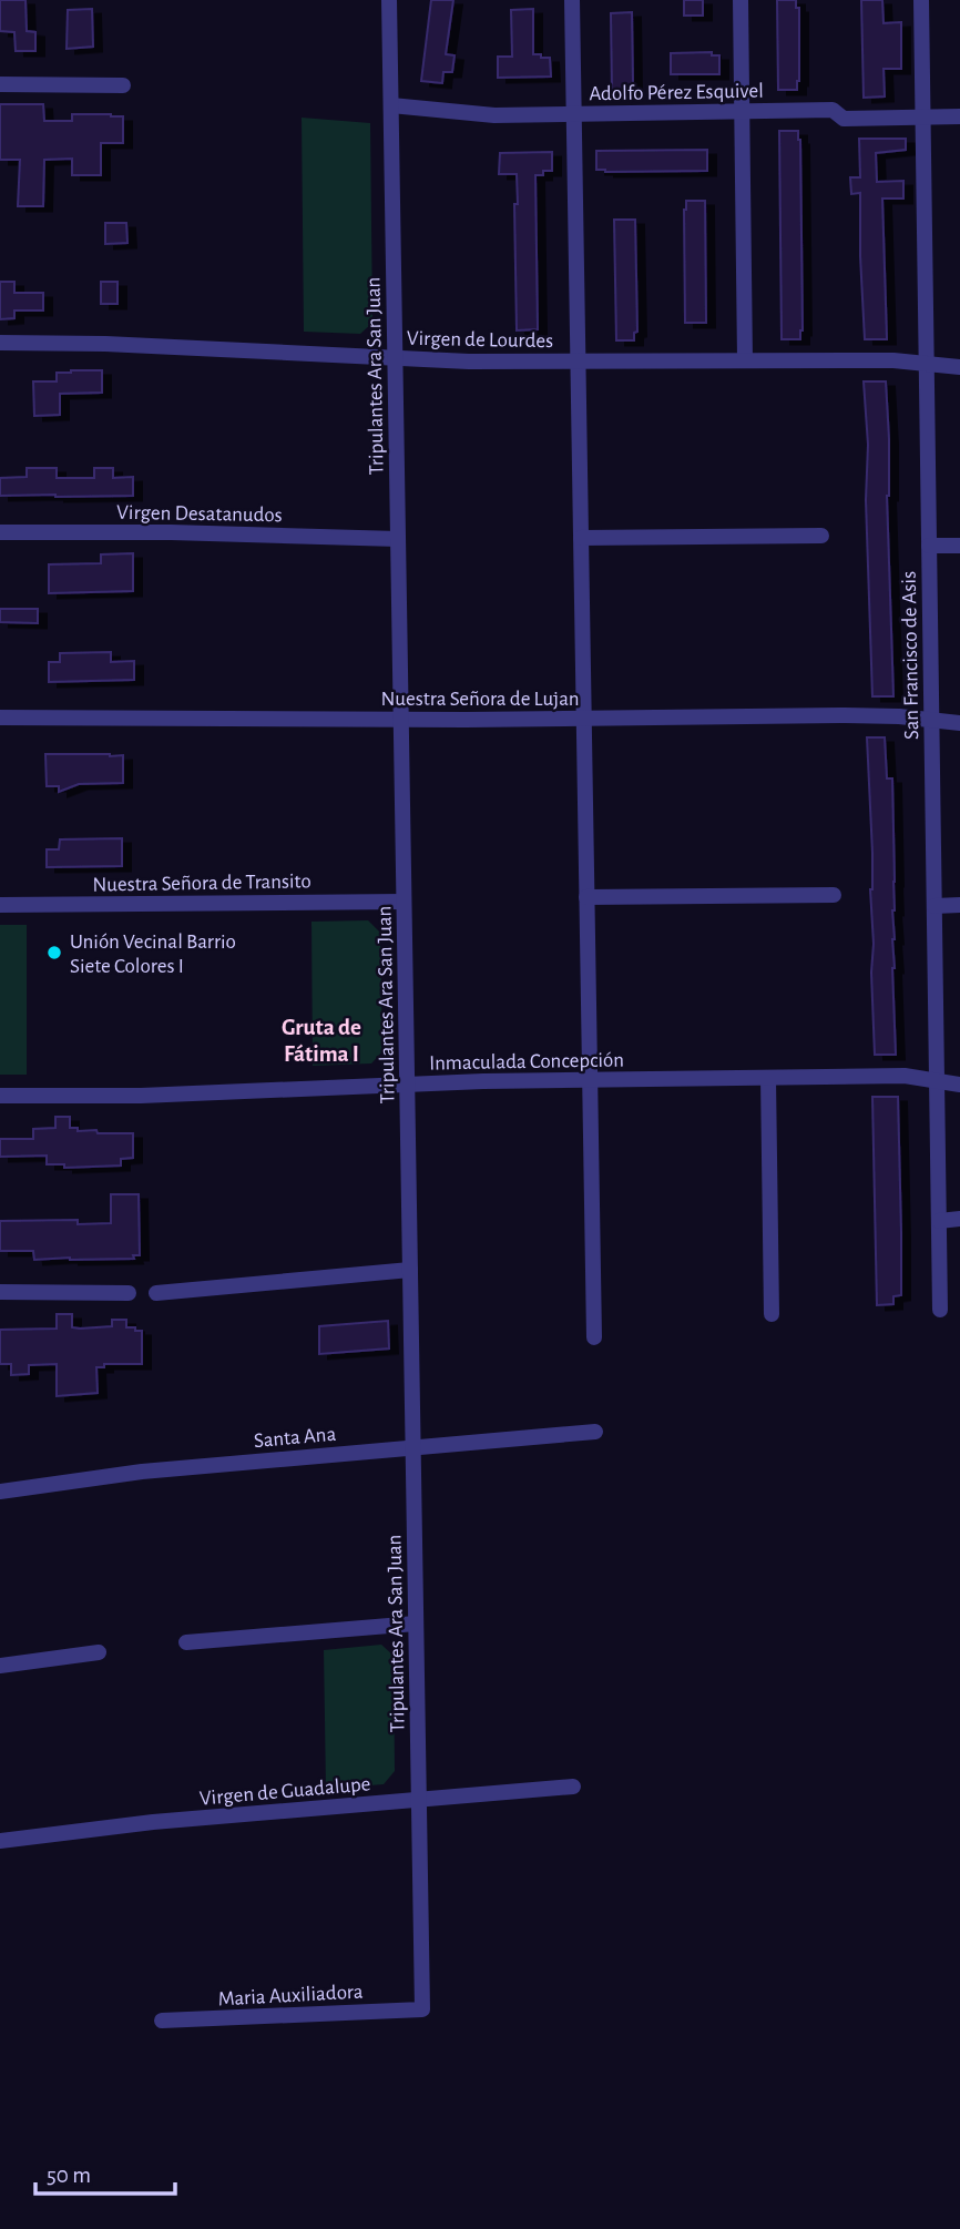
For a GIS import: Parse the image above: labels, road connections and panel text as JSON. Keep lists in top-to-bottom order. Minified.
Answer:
{"streets":{"street":["Adolfo Pérez Esquivel","Virgen de Lourdes","Tripulantes Ara San Juan","Virgen Desatanudos","San Francisco de Asis","Nuestra Señora de Lujan","Nuestra Señora de Transito","Inmaculada Concepción","Santa Ana","Virgen de Guadalupe","Maria Auxiliadora"]},"crossings":[["Adolfo Pérez Esquivel","Tripulantes Ara San Juan"],["Adolfo Pérez Esquivel","San Francisco de Asis"],["Virgen de Lourdes","Tripulantes Ara San Juan"],["Virgen de Lourdes","San Francisco de Asis"],["Tripulantes Ara San Juan","Virgen Desatanudos"],["Tripulantes Ara San Juan","Nuestra Señora de Lujan"],["Tripulantes Ara San Juan","Nuestra Señora de Transito"],["Tripulantes Ara San Juan","Inmaculada Concepción"],["Tripulantes Ara San Juan","Santa Ana"],["Tripulantes Ara San Juan","Virgen de Guadalupe"],["Tripulantes Ara San Juan","Maria Auxiliadora"],["San Francisco de Asis","Nuestra Señora de Lujan"],["San Francisco de Asis","Inmaculada Concepción"]],"districts":["Gruta de Fátima I"],"places":["Unión Vecinal Barrio Siete Colores I"],"scale_bar":"50 m"}
